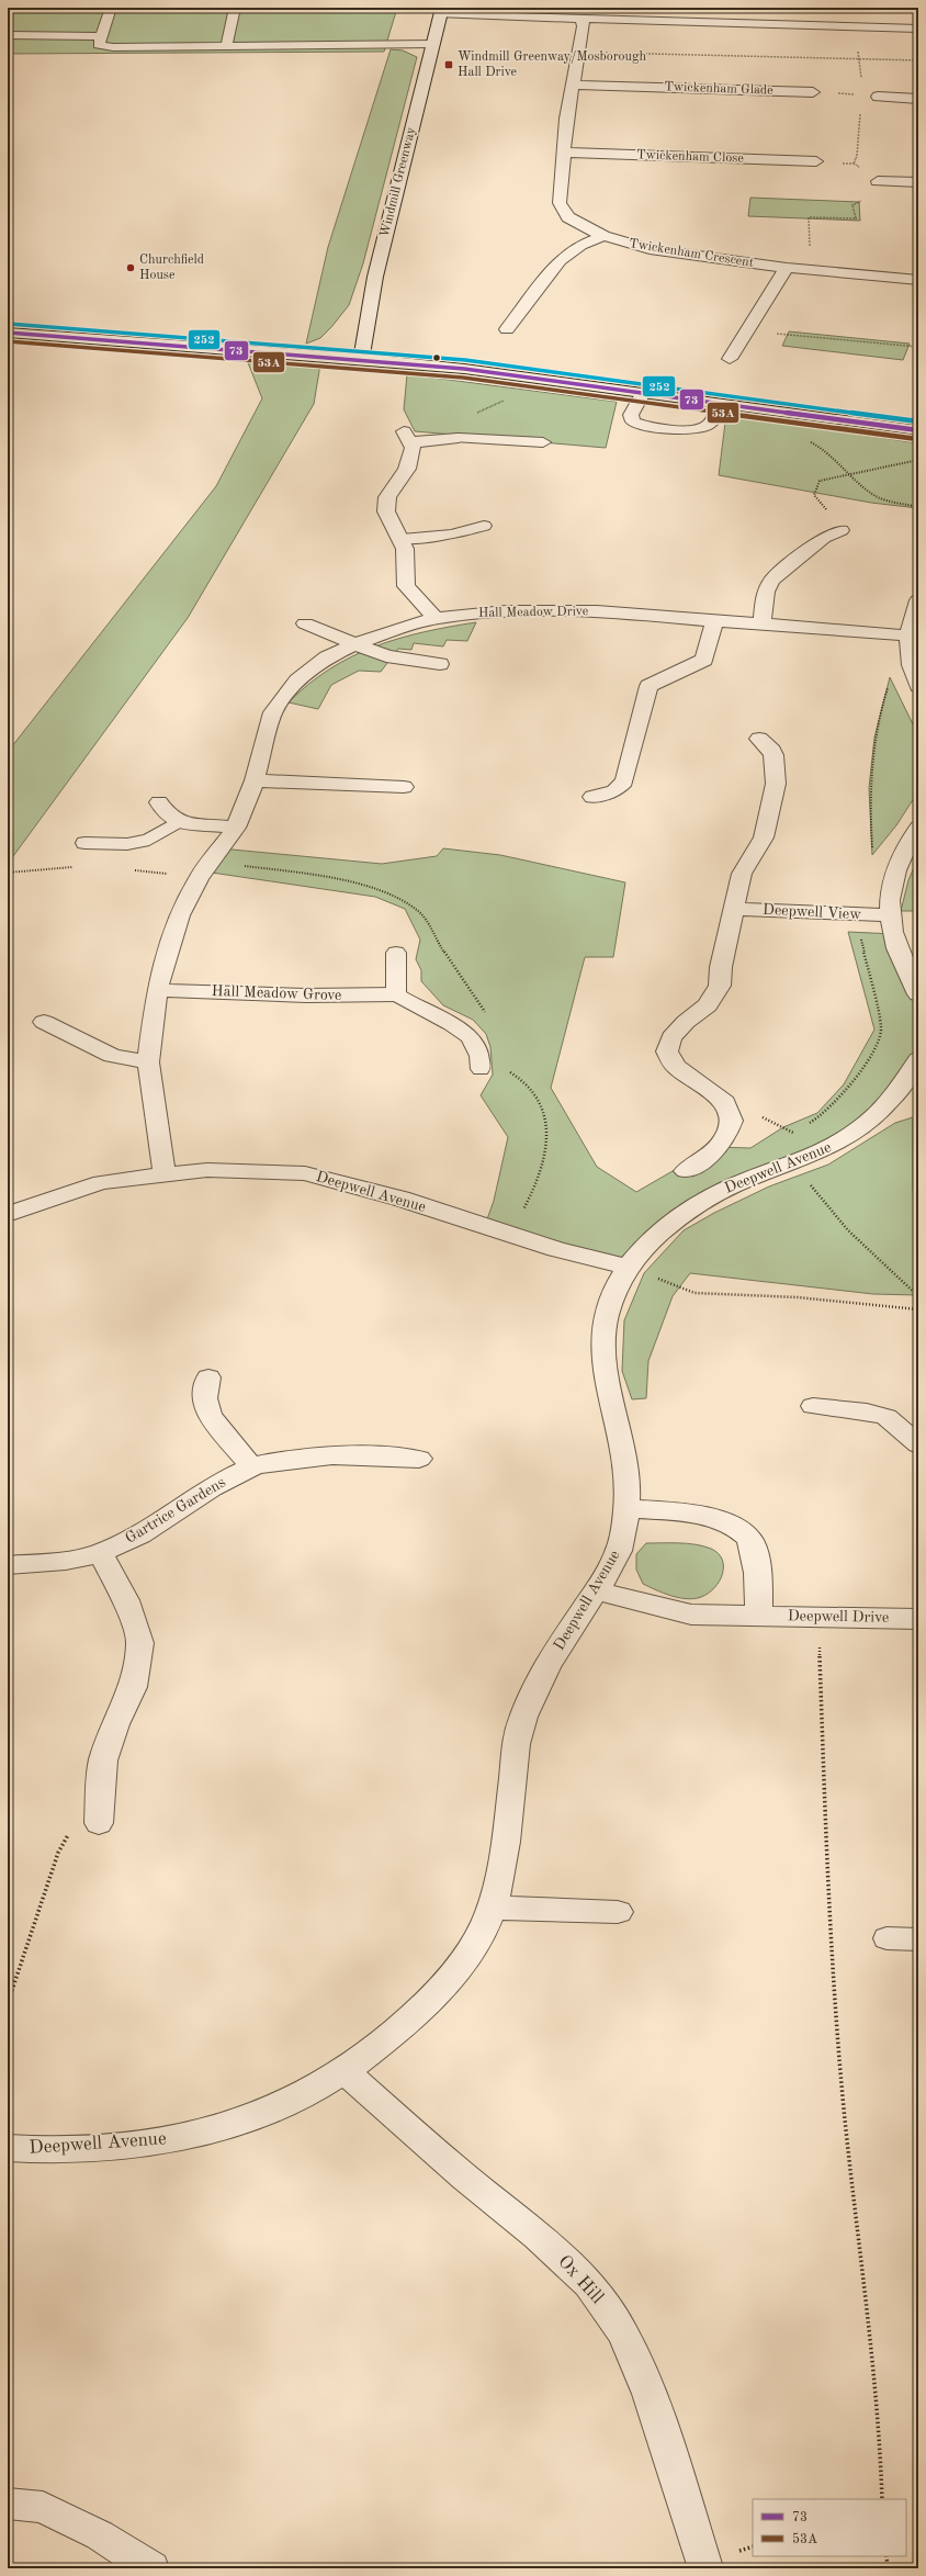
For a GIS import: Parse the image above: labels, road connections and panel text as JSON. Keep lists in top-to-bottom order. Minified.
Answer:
{"streets":{"street":["Twickenham Glade","Twickenham Close","Windmill Greenway","Twickenham Crescent","Hall Meadow Drive","Deepwell View","Hall Meadow Grove","Deepwell Avenue","Gartrice Gardens","Deepwell Drive","Ox Hill"]},"crossings":[["Twickenham Glade","Twickenham Crescent"],["Twickenham Close","Twickenham Crescent"],["Hall Meadow Drive","Hall Meadow Grove"],["Hall Meadow Drive","Deepwell Avenue"],["Deepwell Avenue","Deepwell Drive"],["Deepwell Avenue","Ox Hill"]],"places":{"transit":["Windmill Greenway/Mosborough Hall Drive"],"other":["Churchfield House"]},"lines":["transit line 252","transit line 73","transit line 53A"],"legend":["73","53A"]}
